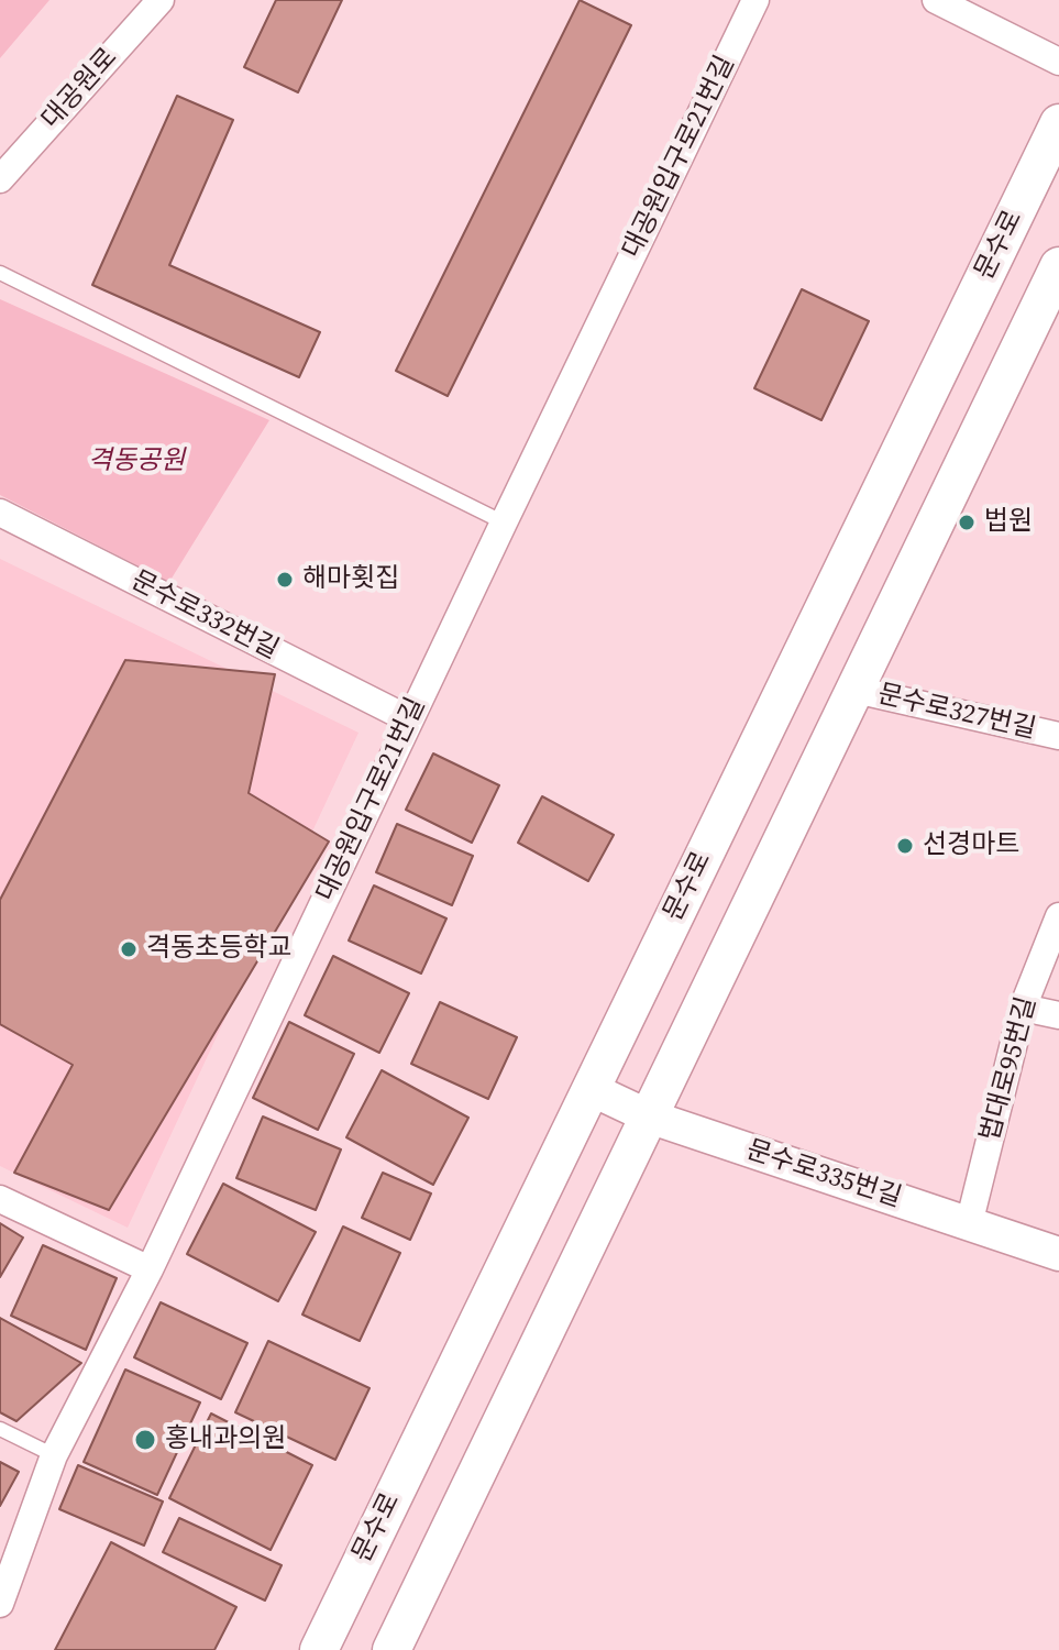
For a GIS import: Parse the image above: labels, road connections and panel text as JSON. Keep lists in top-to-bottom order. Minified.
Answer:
{"streets":{"main road":["문수로"],"street":["대공원로","대공원입구로21번길","문수로332번길","문수로327번길","법대로95번길","문수로335번길"]},"crossings":[["대공원입구로21번길","문수로332번길"],["문수로","문수로335번길"],["법대로95번길","문수로335번길"]],"parks":["격동공원"],"places":["법원","해마횟집","선경마트","격동초등학교","홍내과의원"]}
